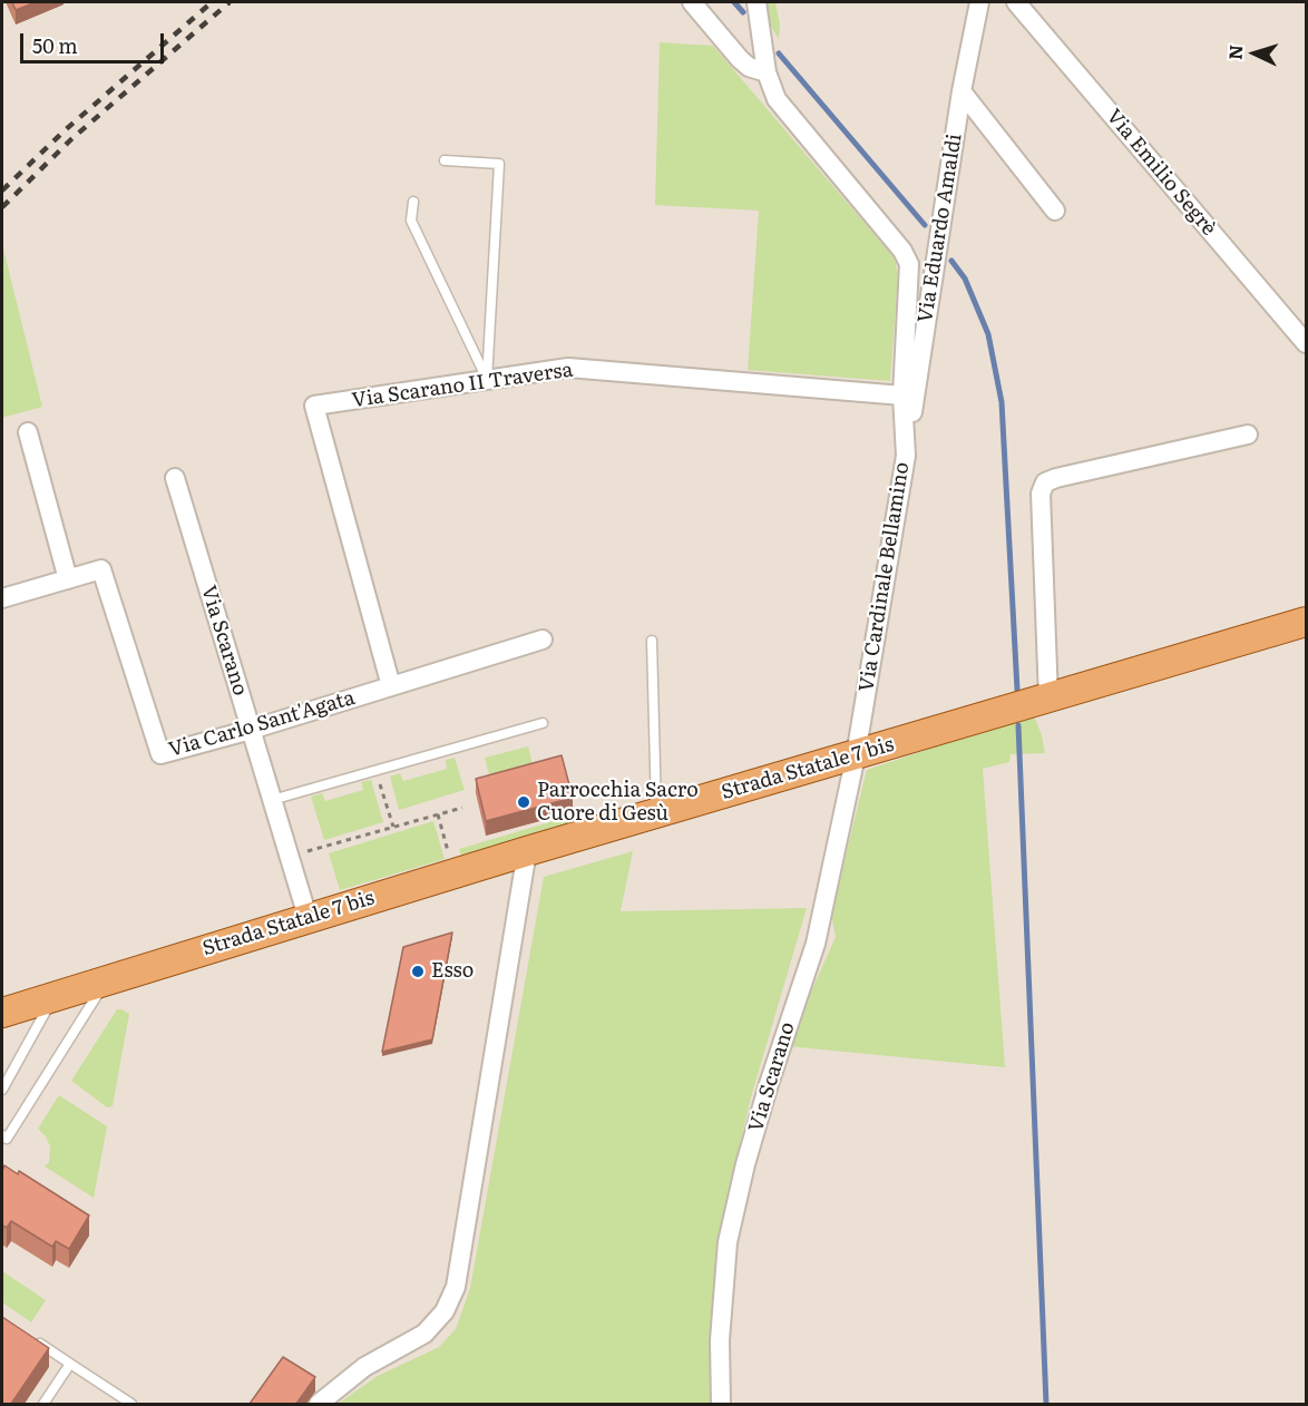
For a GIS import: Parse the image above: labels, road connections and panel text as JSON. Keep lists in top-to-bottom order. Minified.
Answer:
{"streets":{"main road":["Strada Statale 7 bis"],"street":["Via Emilio Segrè","Via Eduardo Amaldi","Via Scarano II Traversa","Via Cardinale Bellamino","Via Scarano","Via Carlo Sant'Agata"]},"crossings":[["Via Eduardo Amaldi","Via Cardinale Bellamino"],["Via Scarano II Traversa","Via Cardinale Bellamino"],["Via Scarano II Traversa","Via Carlo Sant'Agata"],["Via Cardinale Bellamino","Via Scarano"],["Via Cardinale Bellamino","Strada Statale 7 bis"],["Via Scarano","Via Carlo Sant'Agata"],["Via Scarano","Strada Statale 7 bis"]],"places":["Parrocchia Sacro Cuore di Gesù","Esso"],"scale_bar":"50 m","north":"left"}
